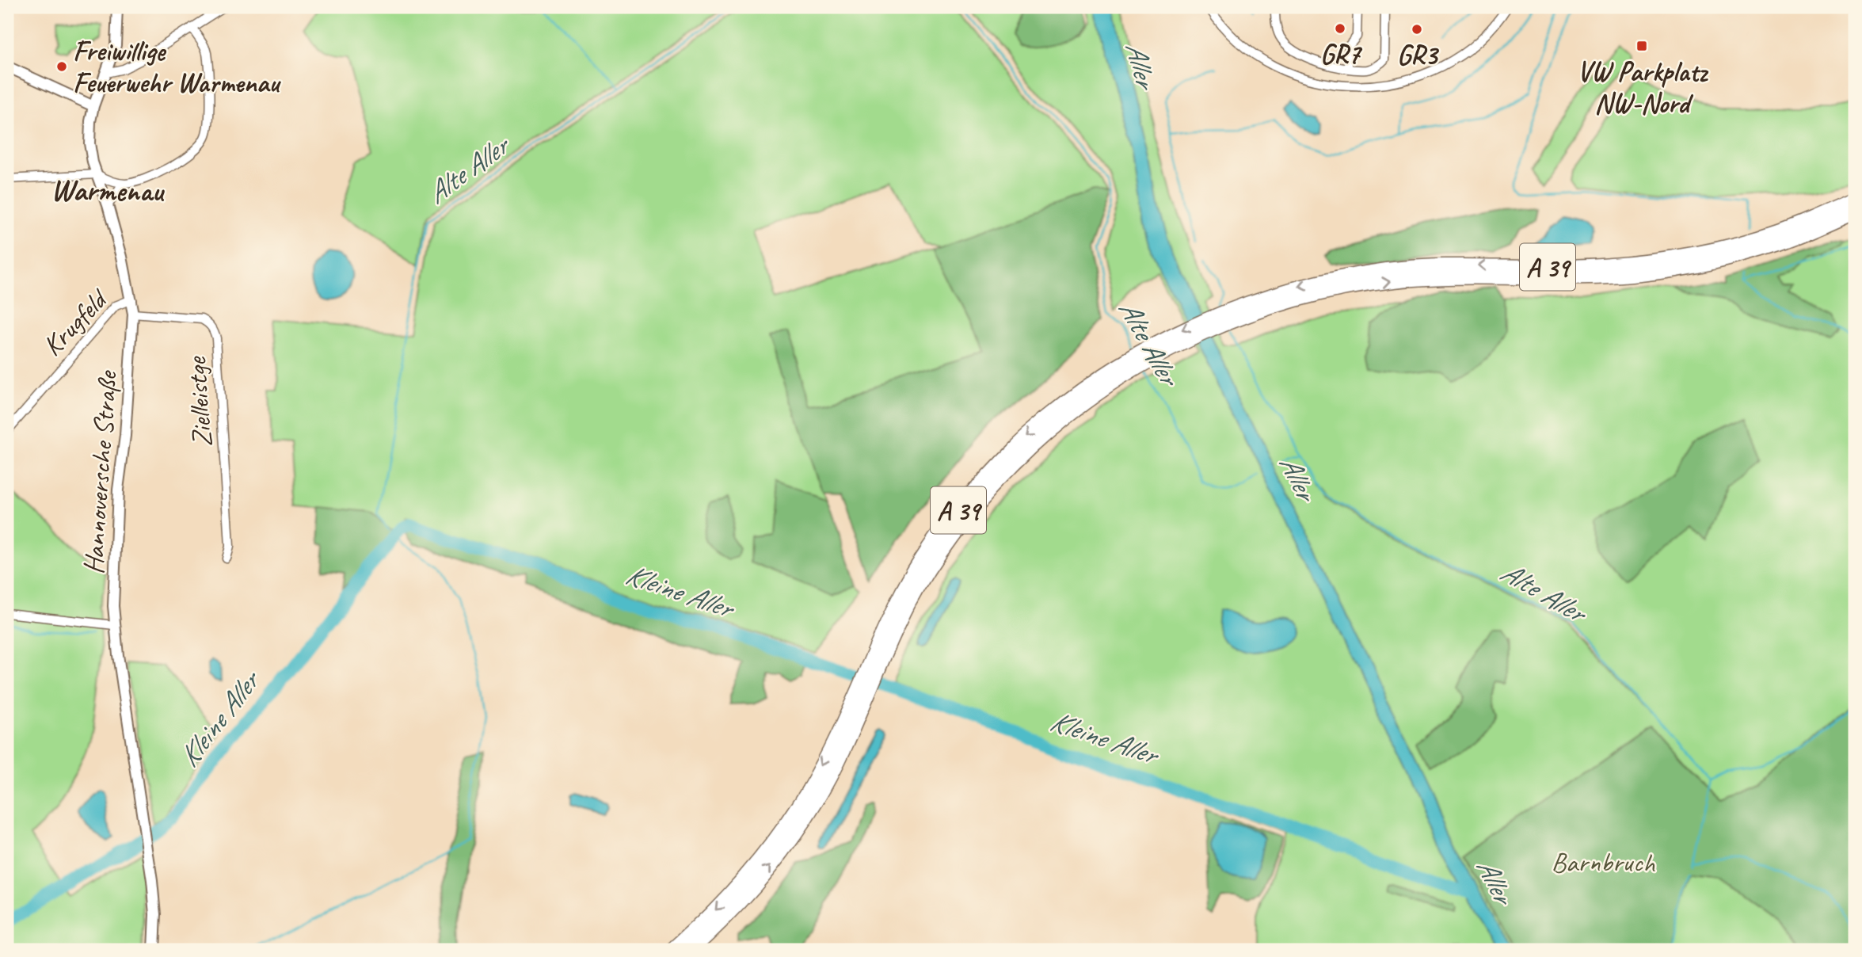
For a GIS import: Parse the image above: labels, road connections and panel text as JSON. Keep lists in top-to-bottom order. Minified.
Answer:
{"streets":{"highway":["A 39"],"street":["Krugfeld","Zielleistge","Hannoversche Straße"]},"crossings":[["Krugfeld","Hannoversche Straße"],["Zielleistge","Hannoversche Straße"]],"districts":["Warmenau"],"water":["Aller","Alte Aller","Kleine Aller"],"parks":["Barnbruch"],"places":{"other":["GR7","GR3","Freiwillige Feuerwehr Warmenau"],"transit":["VW Parkplatz NW-Nord"]}}
